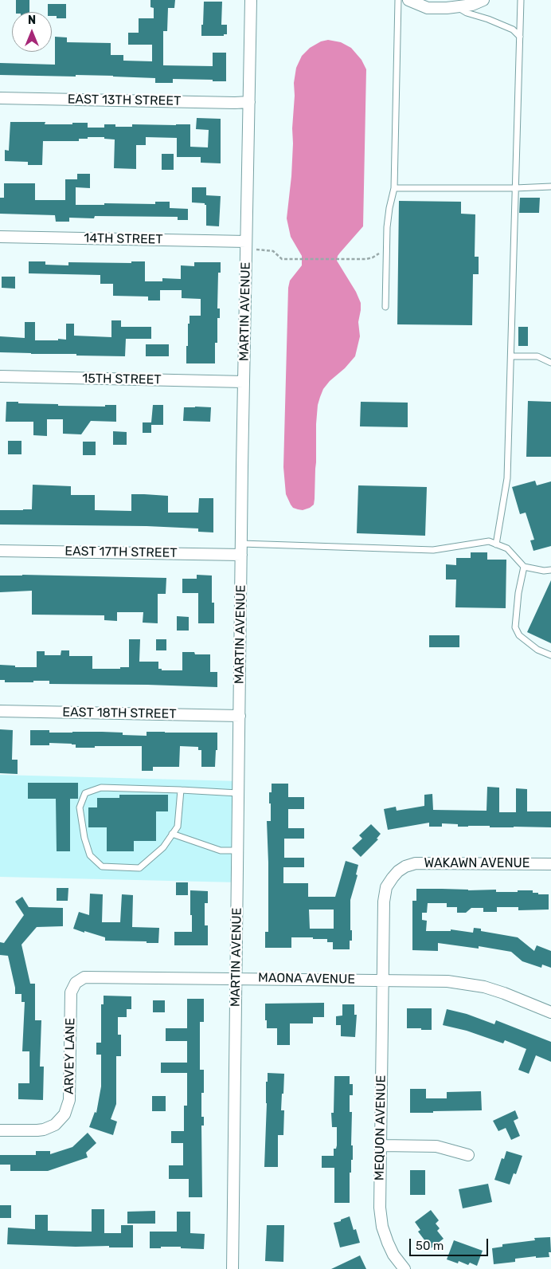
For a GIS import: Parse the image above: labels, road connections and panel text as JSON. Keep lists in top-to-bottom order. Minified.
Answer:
{"streets":{"street":["EAST 13TH STREET","14TH STREET","MARTIN AVENUE","15TH STREET","EAST 17TH STREET","EAST 18TH STREET","WAKAWN AVENUE","MAONA AVENUE","ARVEY LANE","MEQUON AVENUE"]},"crossings":[["EAST 13TH STREET","MARTIN AVENUE"],["14TH STREET","MARTIN AVENUE"],["MARTIN AVENUE","15TH STREET"],["MARTIN AVENUE","EAST 17TH STREET"],["MARTIN AVENUE","EAST 18TH STREET"],["MARTIN AVENUE","MAONA AVENUE"],["WAKAWN AVENUE","MAONA AVENUE"],["WAKAWN AVENUE","MEQUON AVENUE"],["MAONA AVENUE","ARVEY LANE"],["MAONA AVENUE","MEQUON AVENUE"]],"scale_bar":"50 m","north":"top"}
